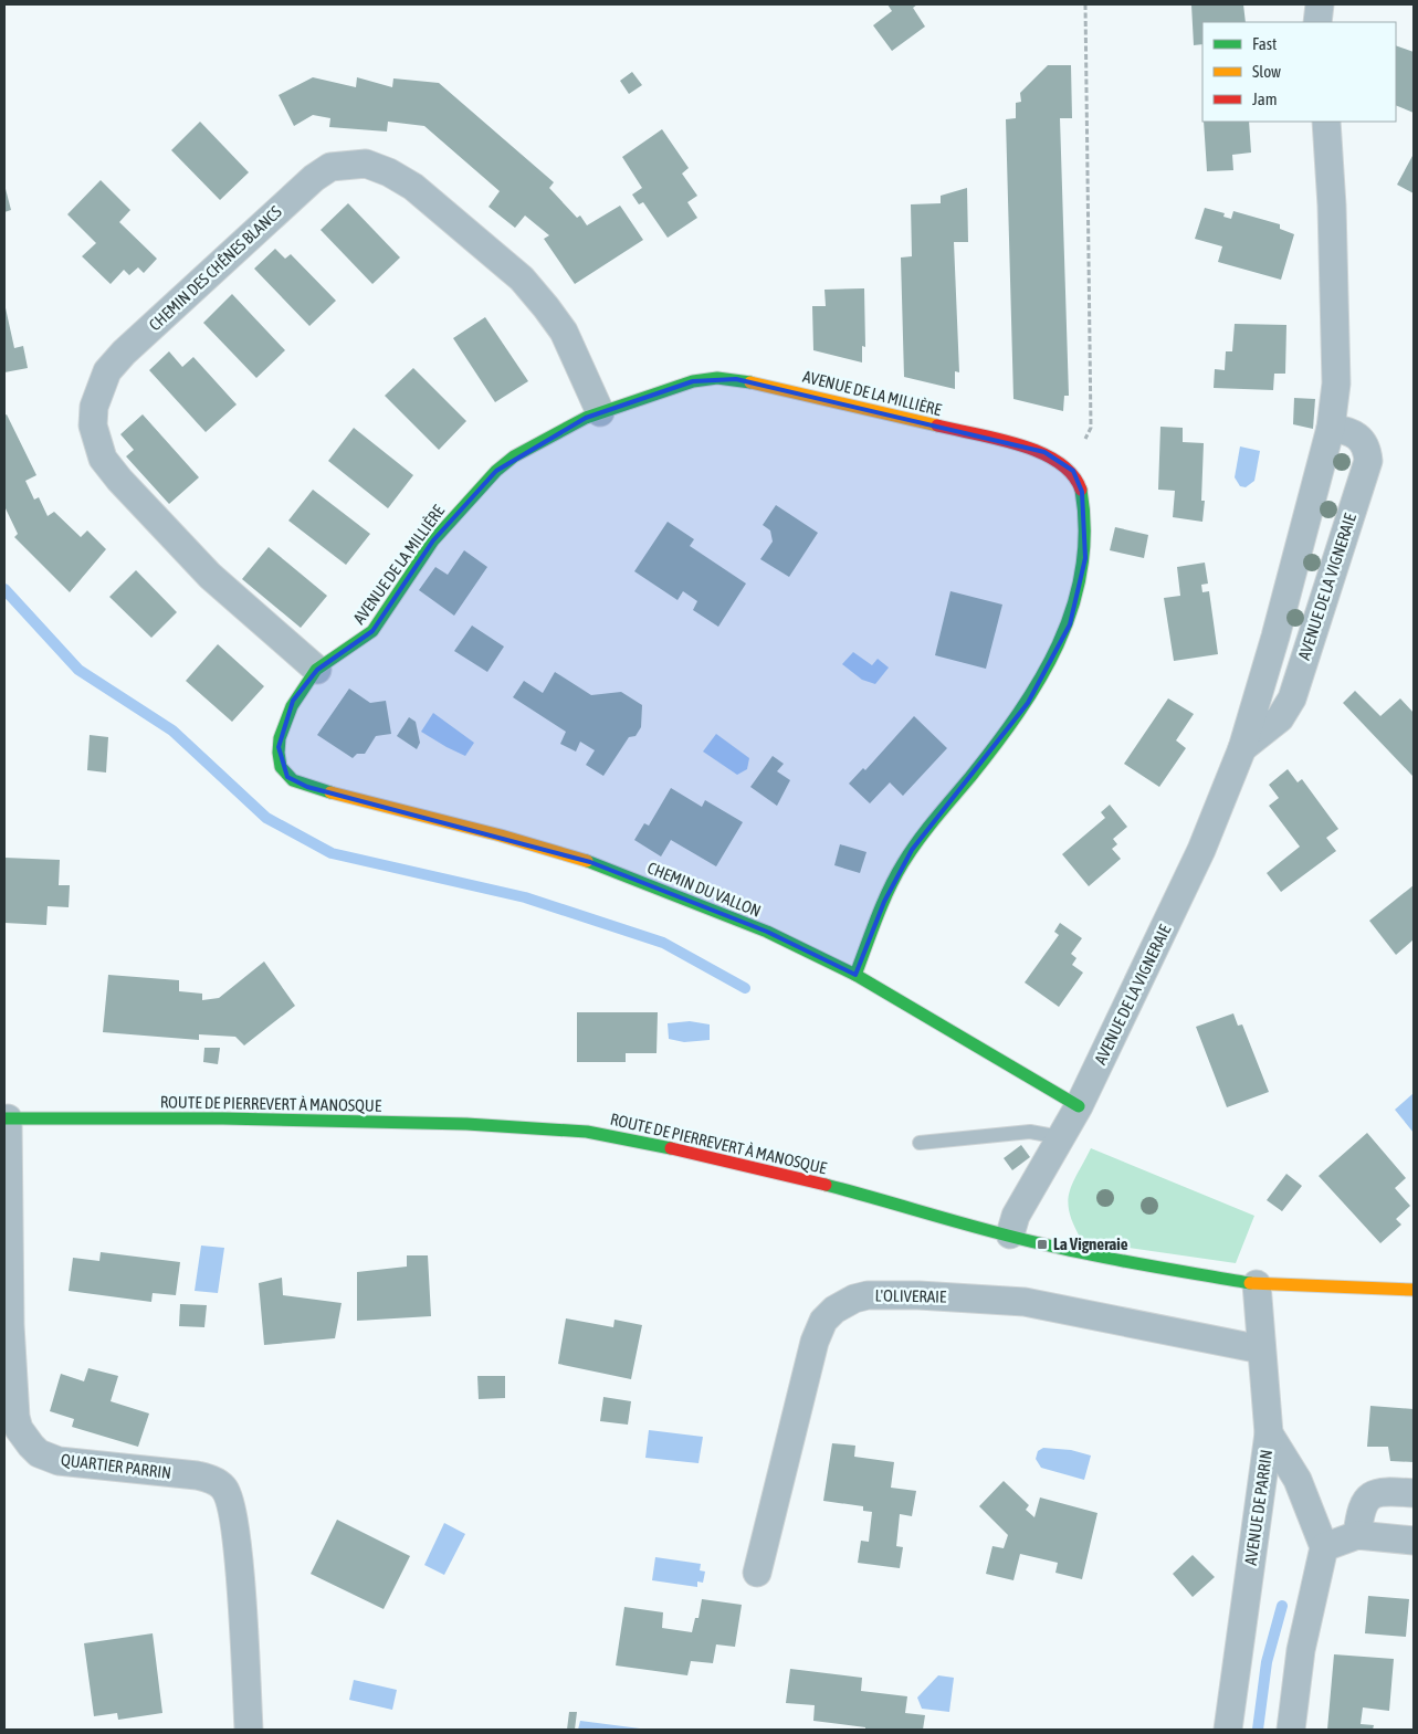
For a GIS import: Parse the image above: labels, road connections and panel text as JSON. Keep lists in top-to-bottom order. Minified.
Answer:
{"streets":{"street":["CHEMIN DES CHÊNES BLANCS","AVENUE DE LA MILLIÈRE","AVENUE DE LA VIGNERAIE","CHEMIN DU VALLON","ROUTE DE PIERREVERT À MANOSQUE","L'OLIVERAIE","QUARTIER PARRIN","AVENUE DE PARRIN"]},"crossings":[["CHEMIN DES CHÊNES BLANCS","AVENUE DE LA MILLIÈRE"],["AVENUE DE LA MILLIÈRE","CHEMIN DU VALLON"],["AVENUE DE LA VIGNERAIE","CHEMIN DU VALLON"],["AVENUE DE LA VIGNERAIE","ROUTE DE PIERREVERT À MANOSQUE"],["ROUTE DE PIERREVERT À MANOSQUE","QUARTIER PARRIN"],["ROUTE DE PIERREVERT À MANOSQUE","AVENUE DE PARRIN"],["L'OLIVERAIE","AVENUE DE PARRIN"]],"places":{"transit":["La Vigneraie"]},"legend":["Fast","Slow","Jam"]}
